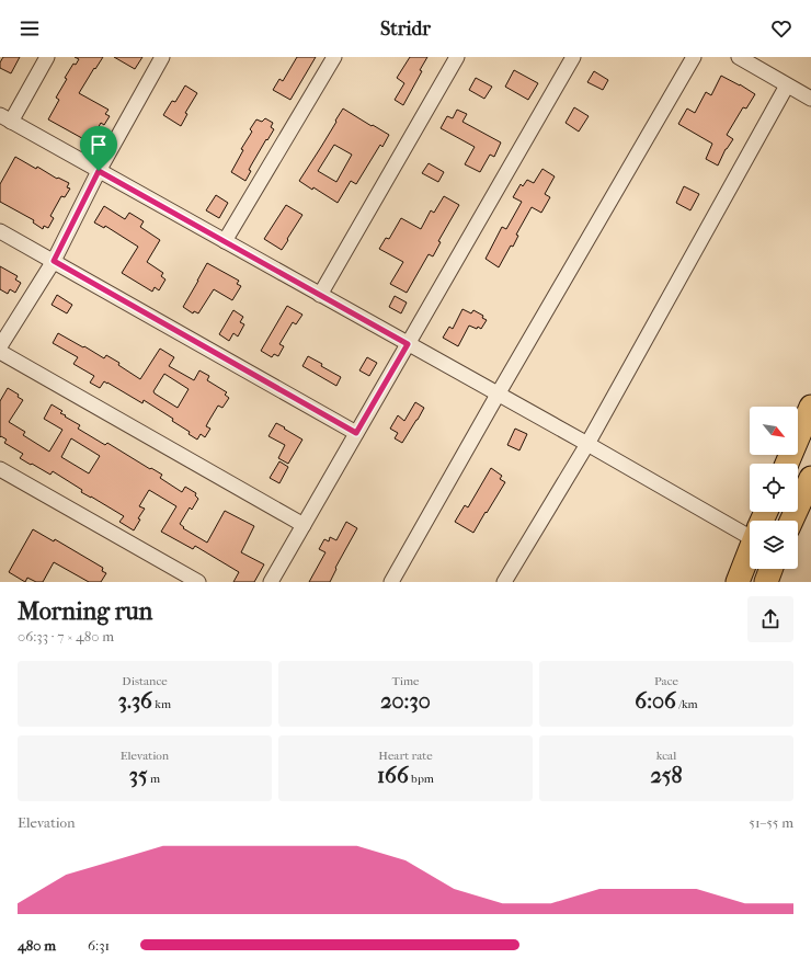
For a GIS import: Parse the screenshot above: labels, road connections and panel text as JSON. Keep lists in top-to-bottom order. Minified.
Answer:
{"north":"bottom right","page":{"header":"Stridr","heading":["Morning run","06:33 · 7 × 480 m"],"stats":[["Distance","3.36 km"],["Time","20:30"],["Pace","6:06 /km"],["Elevation","35 m"],["Heart rate","166 bpm"],["kcal","258"]],"chart":["Elevation","51–55 m"],"list":[{"name":"480 m","note":"6:31"}]}}
